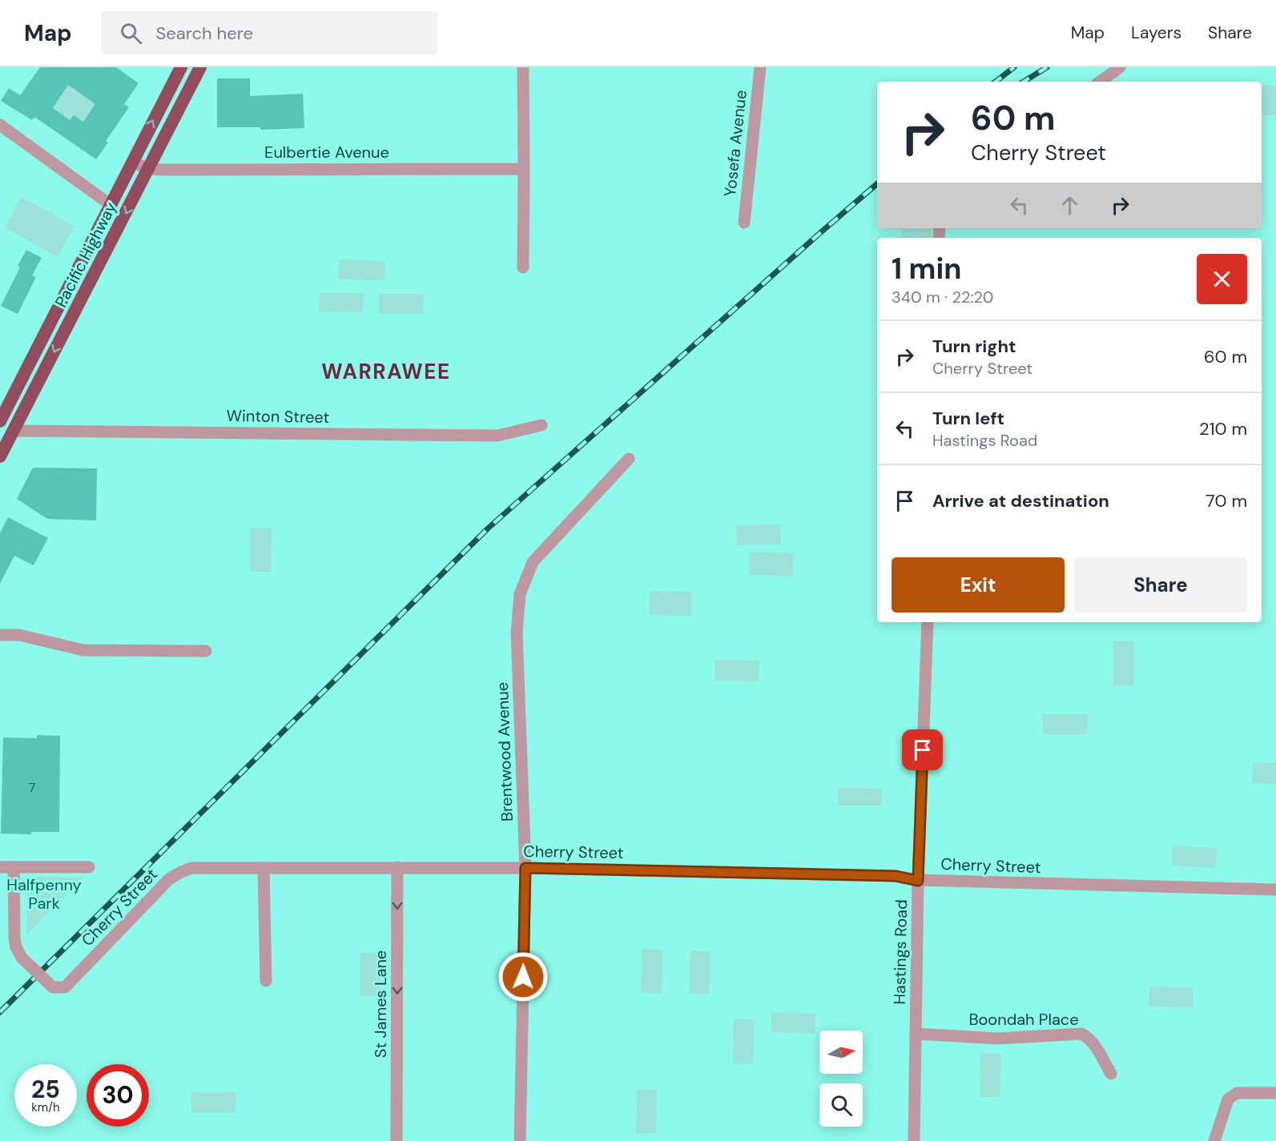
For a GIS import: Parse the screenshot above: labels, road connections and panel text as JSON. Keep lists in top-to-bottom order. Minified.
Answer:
{"streets":{"highway":["Pacific Highway"],"street":["Yosefa Avenue","Eulbertie Avenue","Winton Street","Brentwood Avenue","Cherry Street","Hastings Road","St James Lane","Boondah Place"]},"crossings":[["Eulbertie Avenue","Pacific Highway"],["Pacific Highway","Winton Street"],["Brentwood Avenue","Cherry Street"],["Cherry Street","Hastings Road"],["Cherry Street","St James Lane"],["Hastings Road","Boondah Place"]],"one_way":["St James Lane"],"districts":["WARRAWEE"],"parks":["Halfpenny Park"],"house_numbers":["7"],"north":"right","page":{"header":"Map","search":"Search here","nav":["Map","Layers","Share"],"turn":["60 m","Cherry Street"],"heading":["1 min","340 m · 22:20"],"list":[{"name":"Turn right","note":"Cherry Street","value":"60 m"},{"name":"Turn left","note":"Hastings Road","value":"210 m"},{"name":"Arrive at destination","value":"70 m"}],"buttons":["Exit","Share"],"speed":"25 km/h","limit":"30"}}
